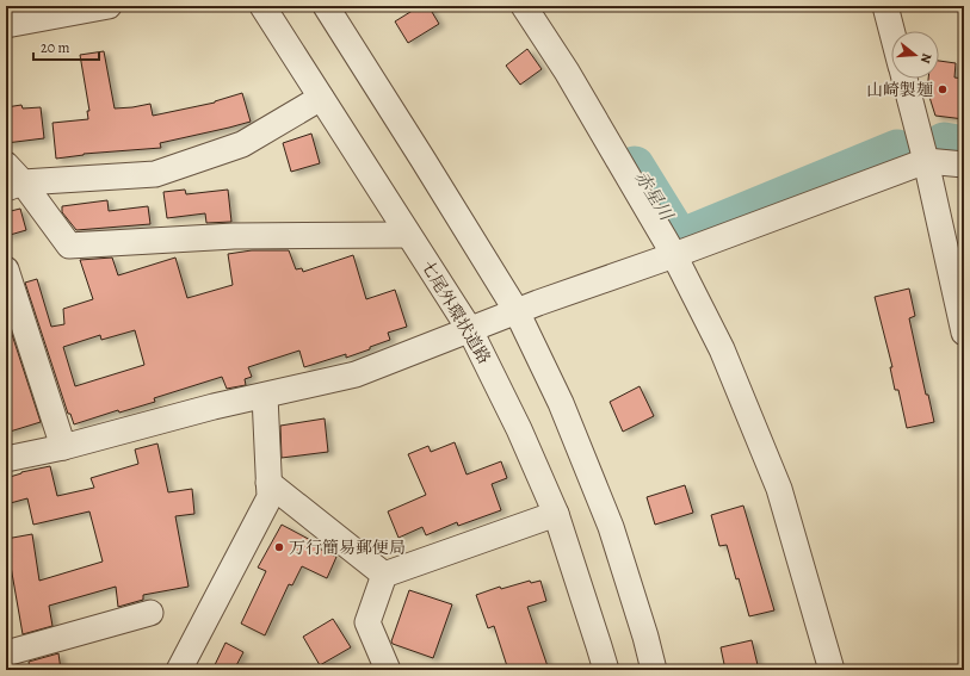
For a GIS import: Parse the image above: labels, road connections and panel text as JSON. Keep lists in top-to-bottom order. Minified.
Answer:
{"streets":{"street":["七尾外環状道路"]},"water":["赤星川"],"places":["山崎製麺","万行簡易郵便局"],"scale_bar":"20 m","north":"right"}
